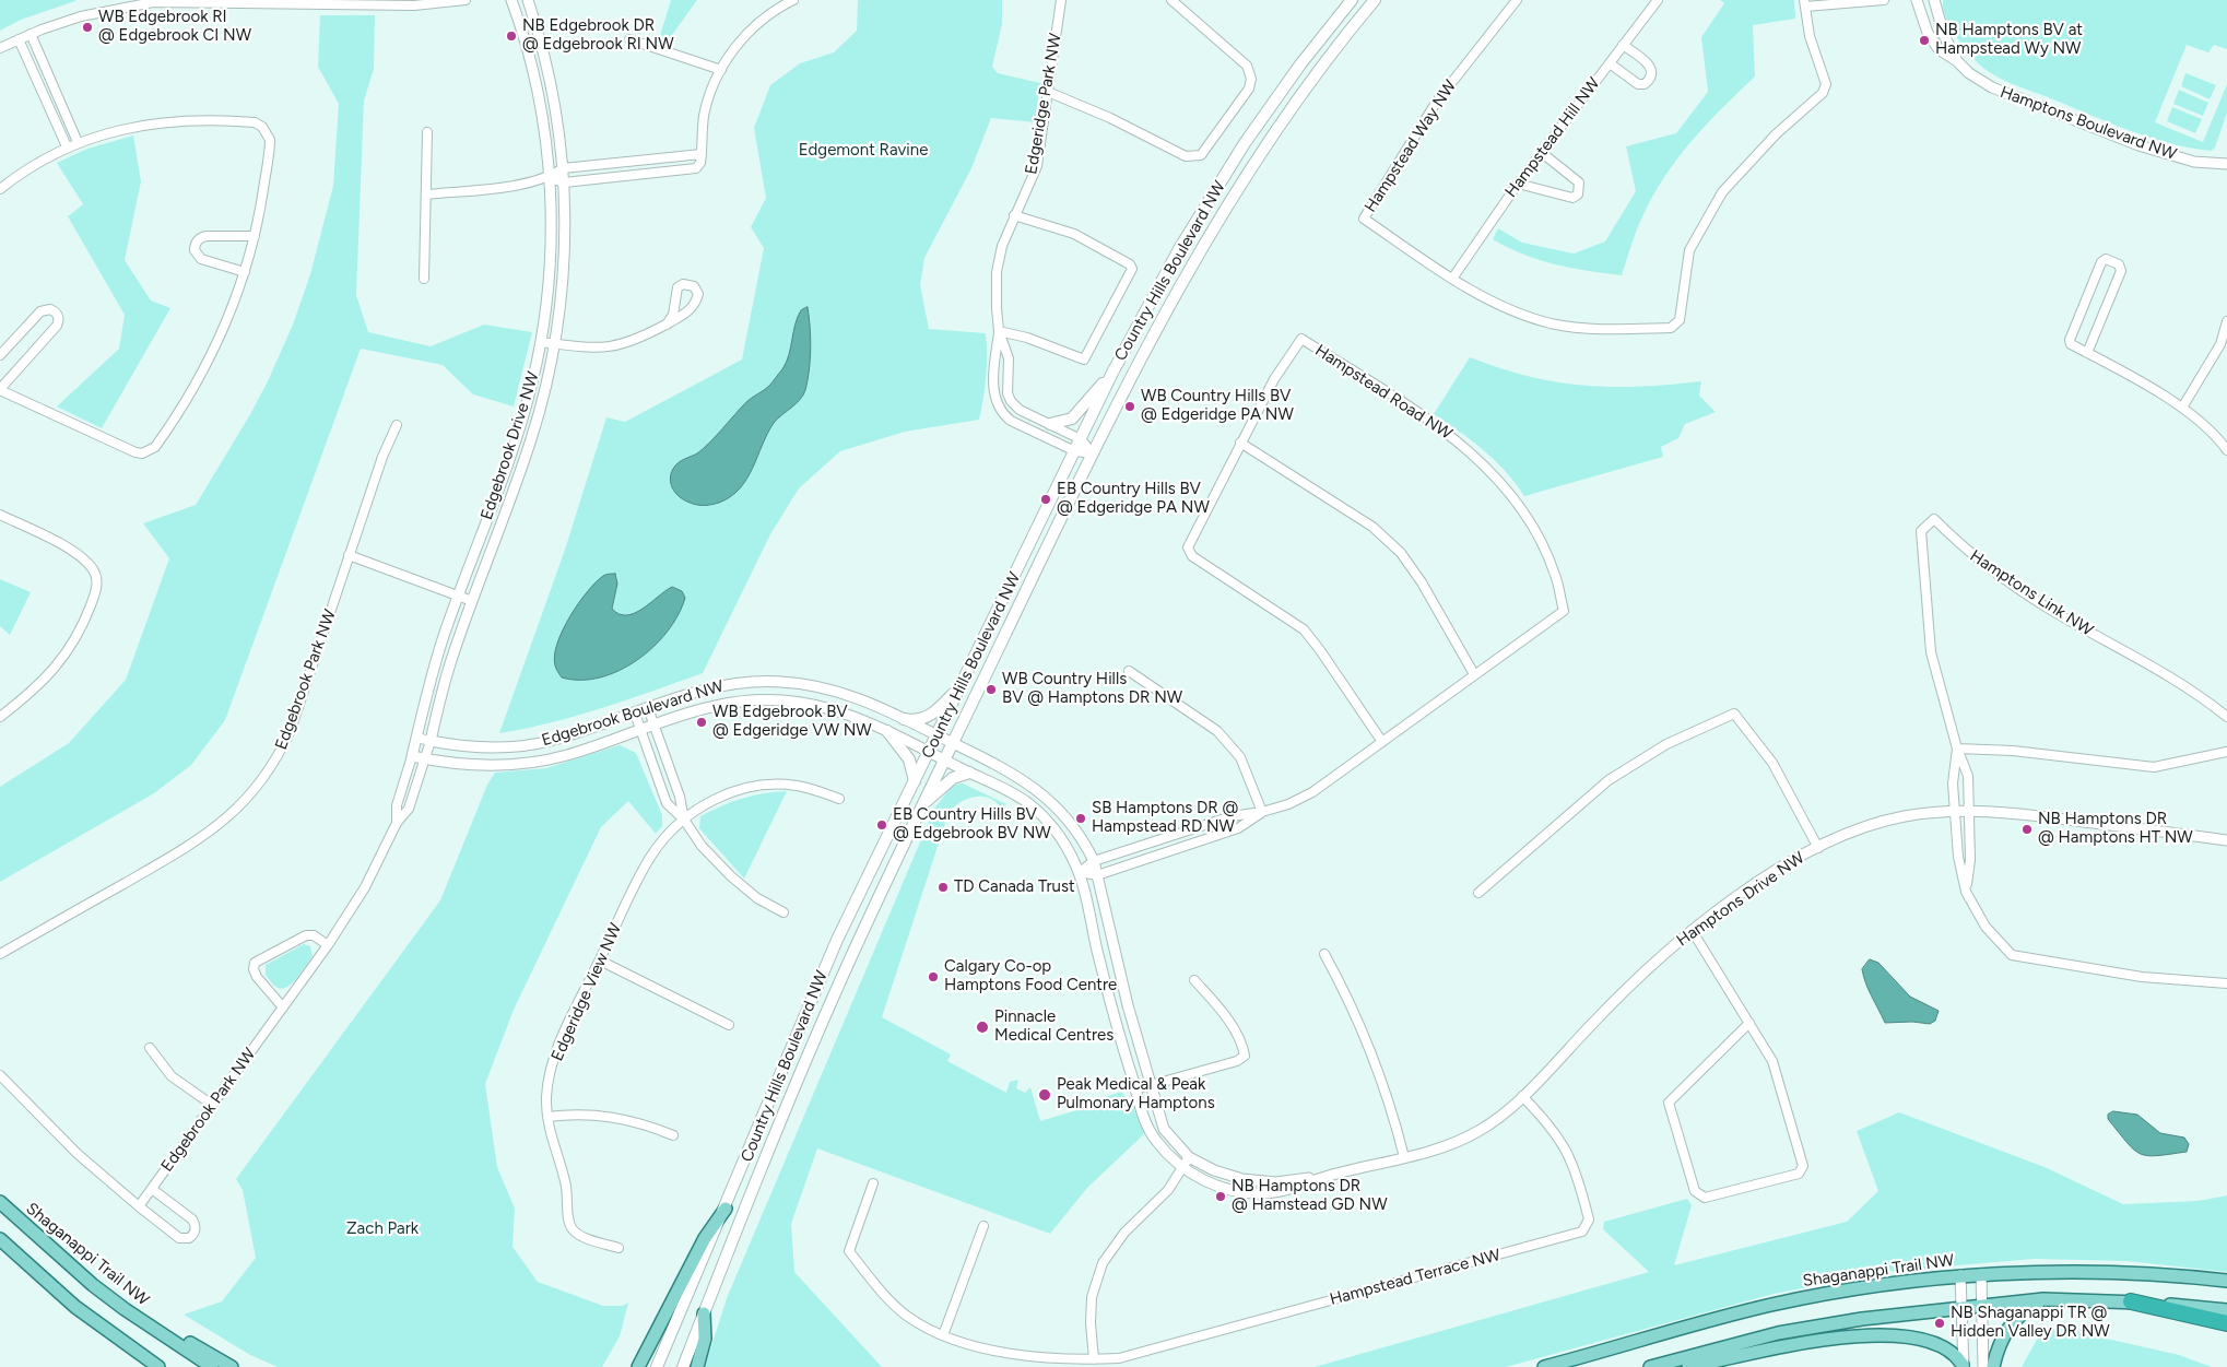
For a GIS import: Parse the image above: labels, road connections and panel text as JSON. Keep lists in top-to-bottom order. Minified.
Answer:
{"streets":{"main road":["Country Hills Boulevard NW","Shaganappi Trail NW"],"street":["Edgeridge Park NW","Hamptons Boulevard NW","Hampstead Hill NW","Hampstead Way NW","Hampstead Road NW","Edgebrook Drive NW","Hamptons Link NW","Edgebrook Park NW","Edgebrook Boulevard NW","Hamptons Drive NW","Edgeridge View NW","Hampstead Terrace NW"]},"crossings":[["Edgeridge Park NW","Country Hills Boulevard NW"],["Hampstead Hill NW","Hampstead Way NW"],["Country Hills Boulevard NW","Edgebrook Boulevard NW"],["Country Hills Boulevard NW","Hamptons Drive NW"],["Hampstead Road NW","Hamptons Drive NW"],["Edgebrook Drive NW","Edgebrook Park NW"],["Edgebrook Drive NW","Edgebrook Boulevard NW"],["Hamptons Link NW","Hamptons Drive NW"],["Edgebrook Park NW","Edgebrook Boulevard NW"],["Edgebrook Boulevard NW","Hamptons Drive NW"],["Hamptons Drive NW","Hampstead Terrace NW"]],"parks":["Edgemont Ravine","Zach Park"],"places":["WB Edgebrook RI @ Edgebrook CI NW","NB Edgebrook DR @ Edgebrook RI NW","NB Hamptons BV at Hampstead Wy NW","WB Country Hills BV @ Edgeridge PA NW","EB Country Hills BV @ Edgeridge PA NW","WB Country Hills BV @ Hamptons DR NW","WB Edgebrook BV @ Edgeridge VW NW","SB Hamptons DR @ Hampstead RD NW","EB Country Hills BV @ Edgebrook BV NW","NB Hamptons DR @ Hamptons HT NW","TD Canada Trust","Calgary Co-op Hamptons Food Centre","Pinnacle Medical Centres","Peak Medical & Peak Pulmonary Hamptons","NB Hamptons DR @ Hamstead GD NW","NB Shaganappi TR @ Hidden Valley DR NW"]}
